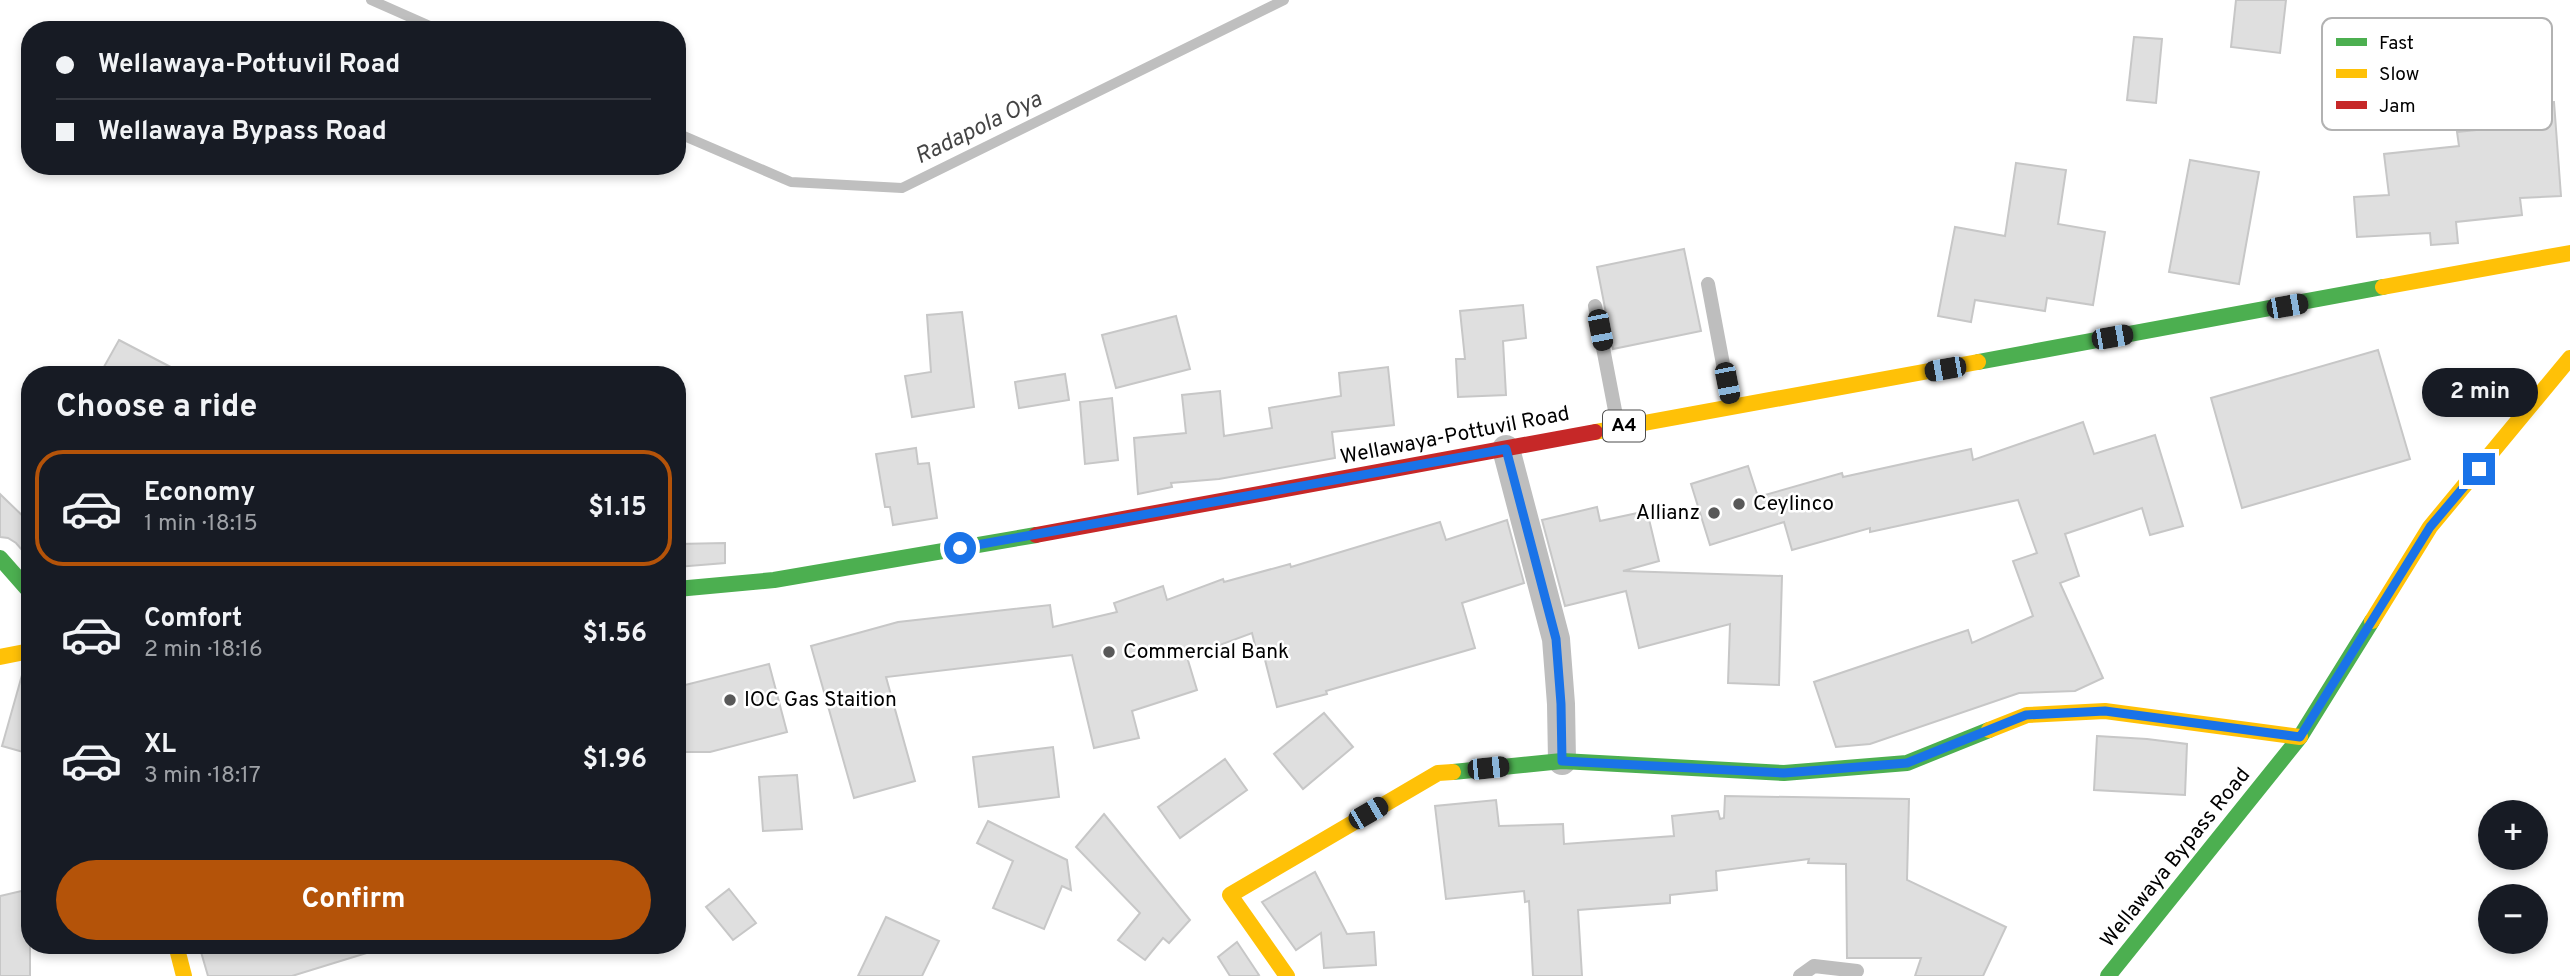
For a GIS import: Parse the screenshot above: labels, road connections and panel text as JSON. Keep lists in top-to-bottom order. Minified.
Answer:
{"streets":{"main road":["A4","Wellawaya-Pottuvil Road","Wellawaya Bypass Road"]},"water":["Radapola Oya"],"places":["Ceylinco","Allianz","Commercial Bank","IOC Gas Staition"],"legend":["Fast","Slow","Jam"],"page":{"banner":["Wellawaya-Pottuvil Road","Wellawaya Bypass Road"],"heading":"Choose a ride","bubble":"2 min","list":[{"name":"Economy","note":"1 min · 18:15","value":"$1.15"},{"name":"Comfort","note":"2 min · 18:16","value":"$1.56"},{"name":"XL","note":"3 min · 18:17","value":"$1.96"}],"map_buttons":["+","−"],"buttons":"Confirm"}}
